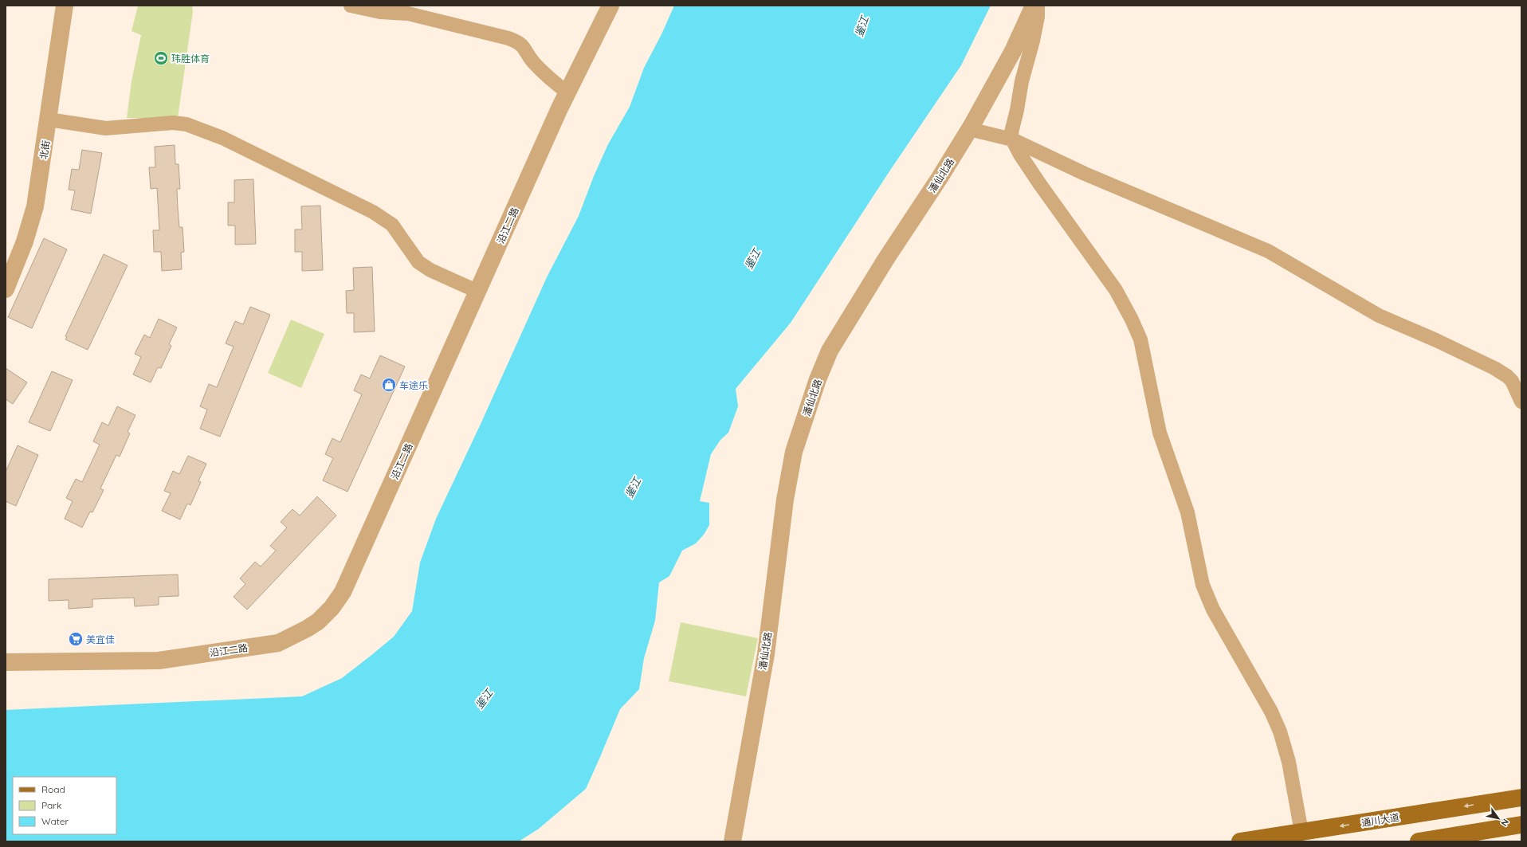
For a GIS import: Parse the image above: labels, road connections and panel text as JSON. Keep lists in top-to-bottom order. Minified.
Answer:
{"streets":{"main road":["通川大道"],"street":["北街","潘仙北路","沿江二路"]},"water":["鉴江"],"places":{"sports":["玮胜体育"],"shop":["车途乐"],"supermarket":["美宜佳"]},"legend":["Road","Park","Water"],"north":"bottom right"}
